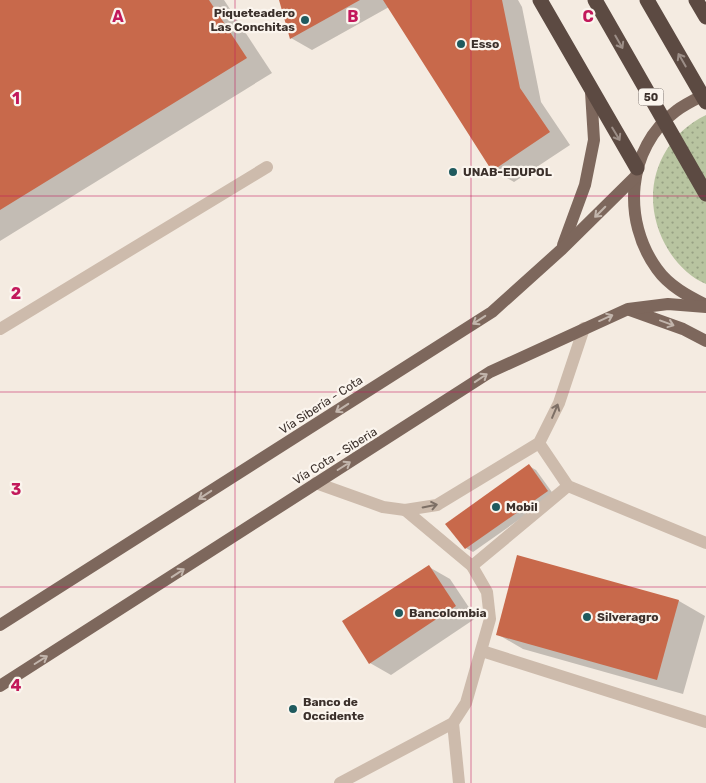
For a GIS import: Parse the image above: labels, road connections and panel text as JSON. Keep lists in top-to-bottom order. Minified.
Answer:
{"streets":{"highway":["50"],"main road":["Vía Sibería - Cota","Vía Cota - Siberia"]},"one_way":["Vía Sibería - Cota","Vía Cota - Siberia"],"places":["Piqueteadero Las Conchitas","Esso","UNAB-EDUPOL","Mobil","Bancolombia","Silveragro","Banco de Occidente"],"grid":{"columns":["A","B","C"],"rows":["1","2","3","4"]}}
